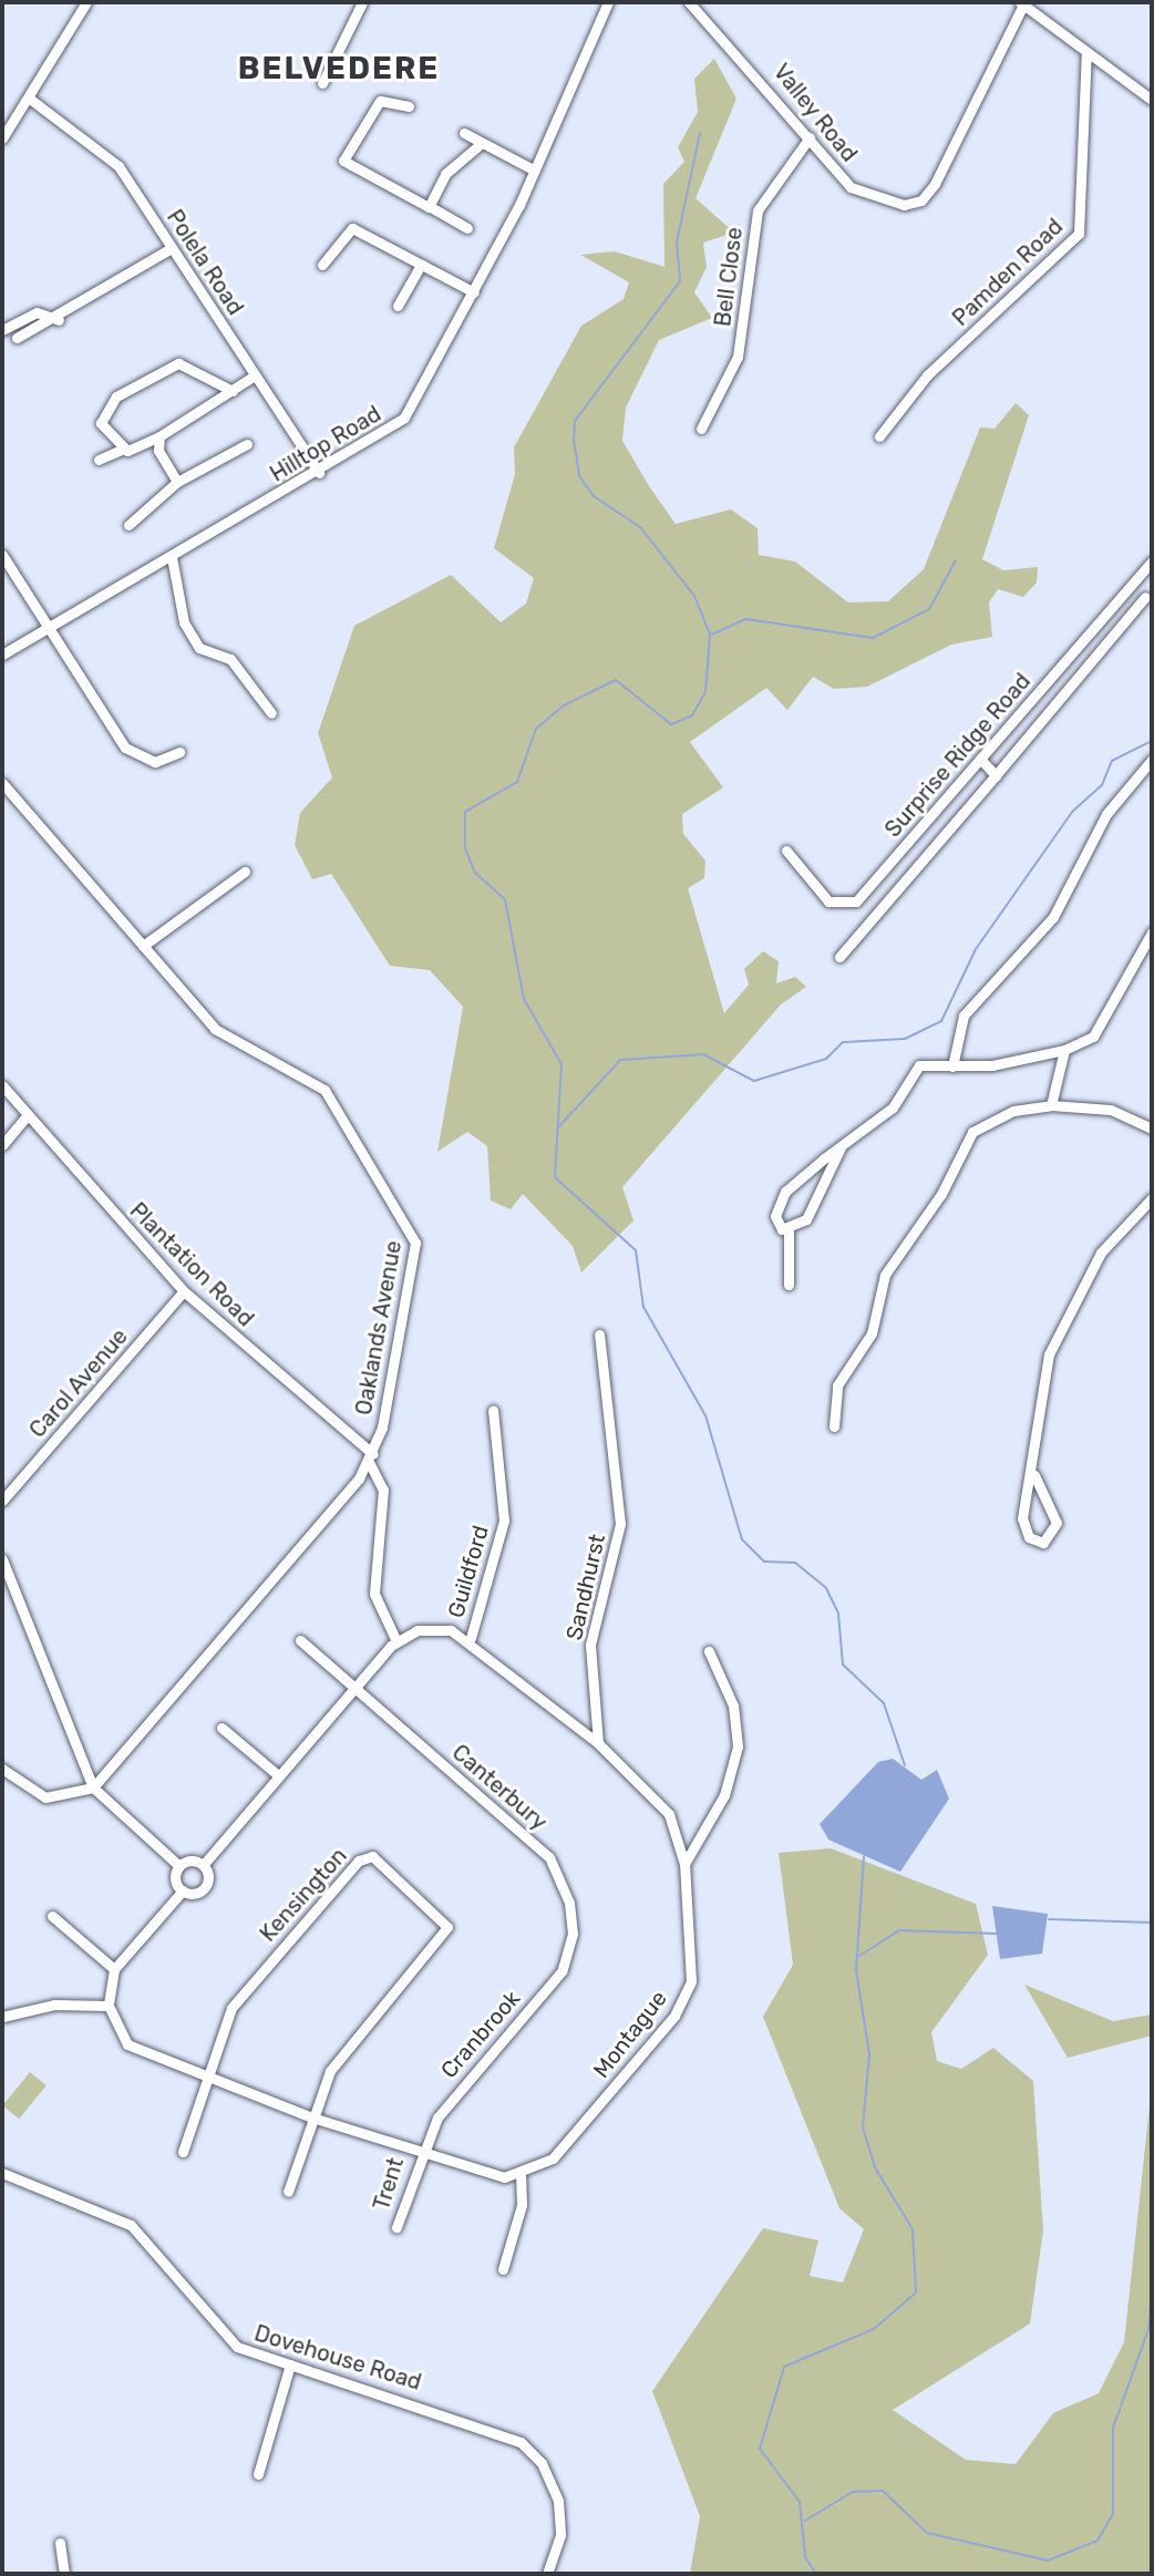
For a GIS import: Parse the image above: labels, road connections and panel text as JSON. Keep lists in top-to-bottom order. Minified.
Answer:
{"streets":{"street":["Valley Road","Polela Road","Pamden Road","Bell Close","Hilltop Road","Surprise Ridge Road","Plantation Road","Oaklands Avenue","Carol Avenue","Guildford","Sandhurst","Canterbury","Kensington","Cranbrook","Montague","Trent","Dovehouse Road"]},"crossings":[["Valley Road","Bell Close"],["Polela Road","Hilltop Road"],["Plantation Road","Oaklands Avenue"],["Plantation Road","Carol Avenue"],["Guildford","Montague"],["Sandhurst","Montague"],["Canterbury","Cranbrook"],["Cranbrook","Trent"]],"districts":["BELVEDERE"]}
